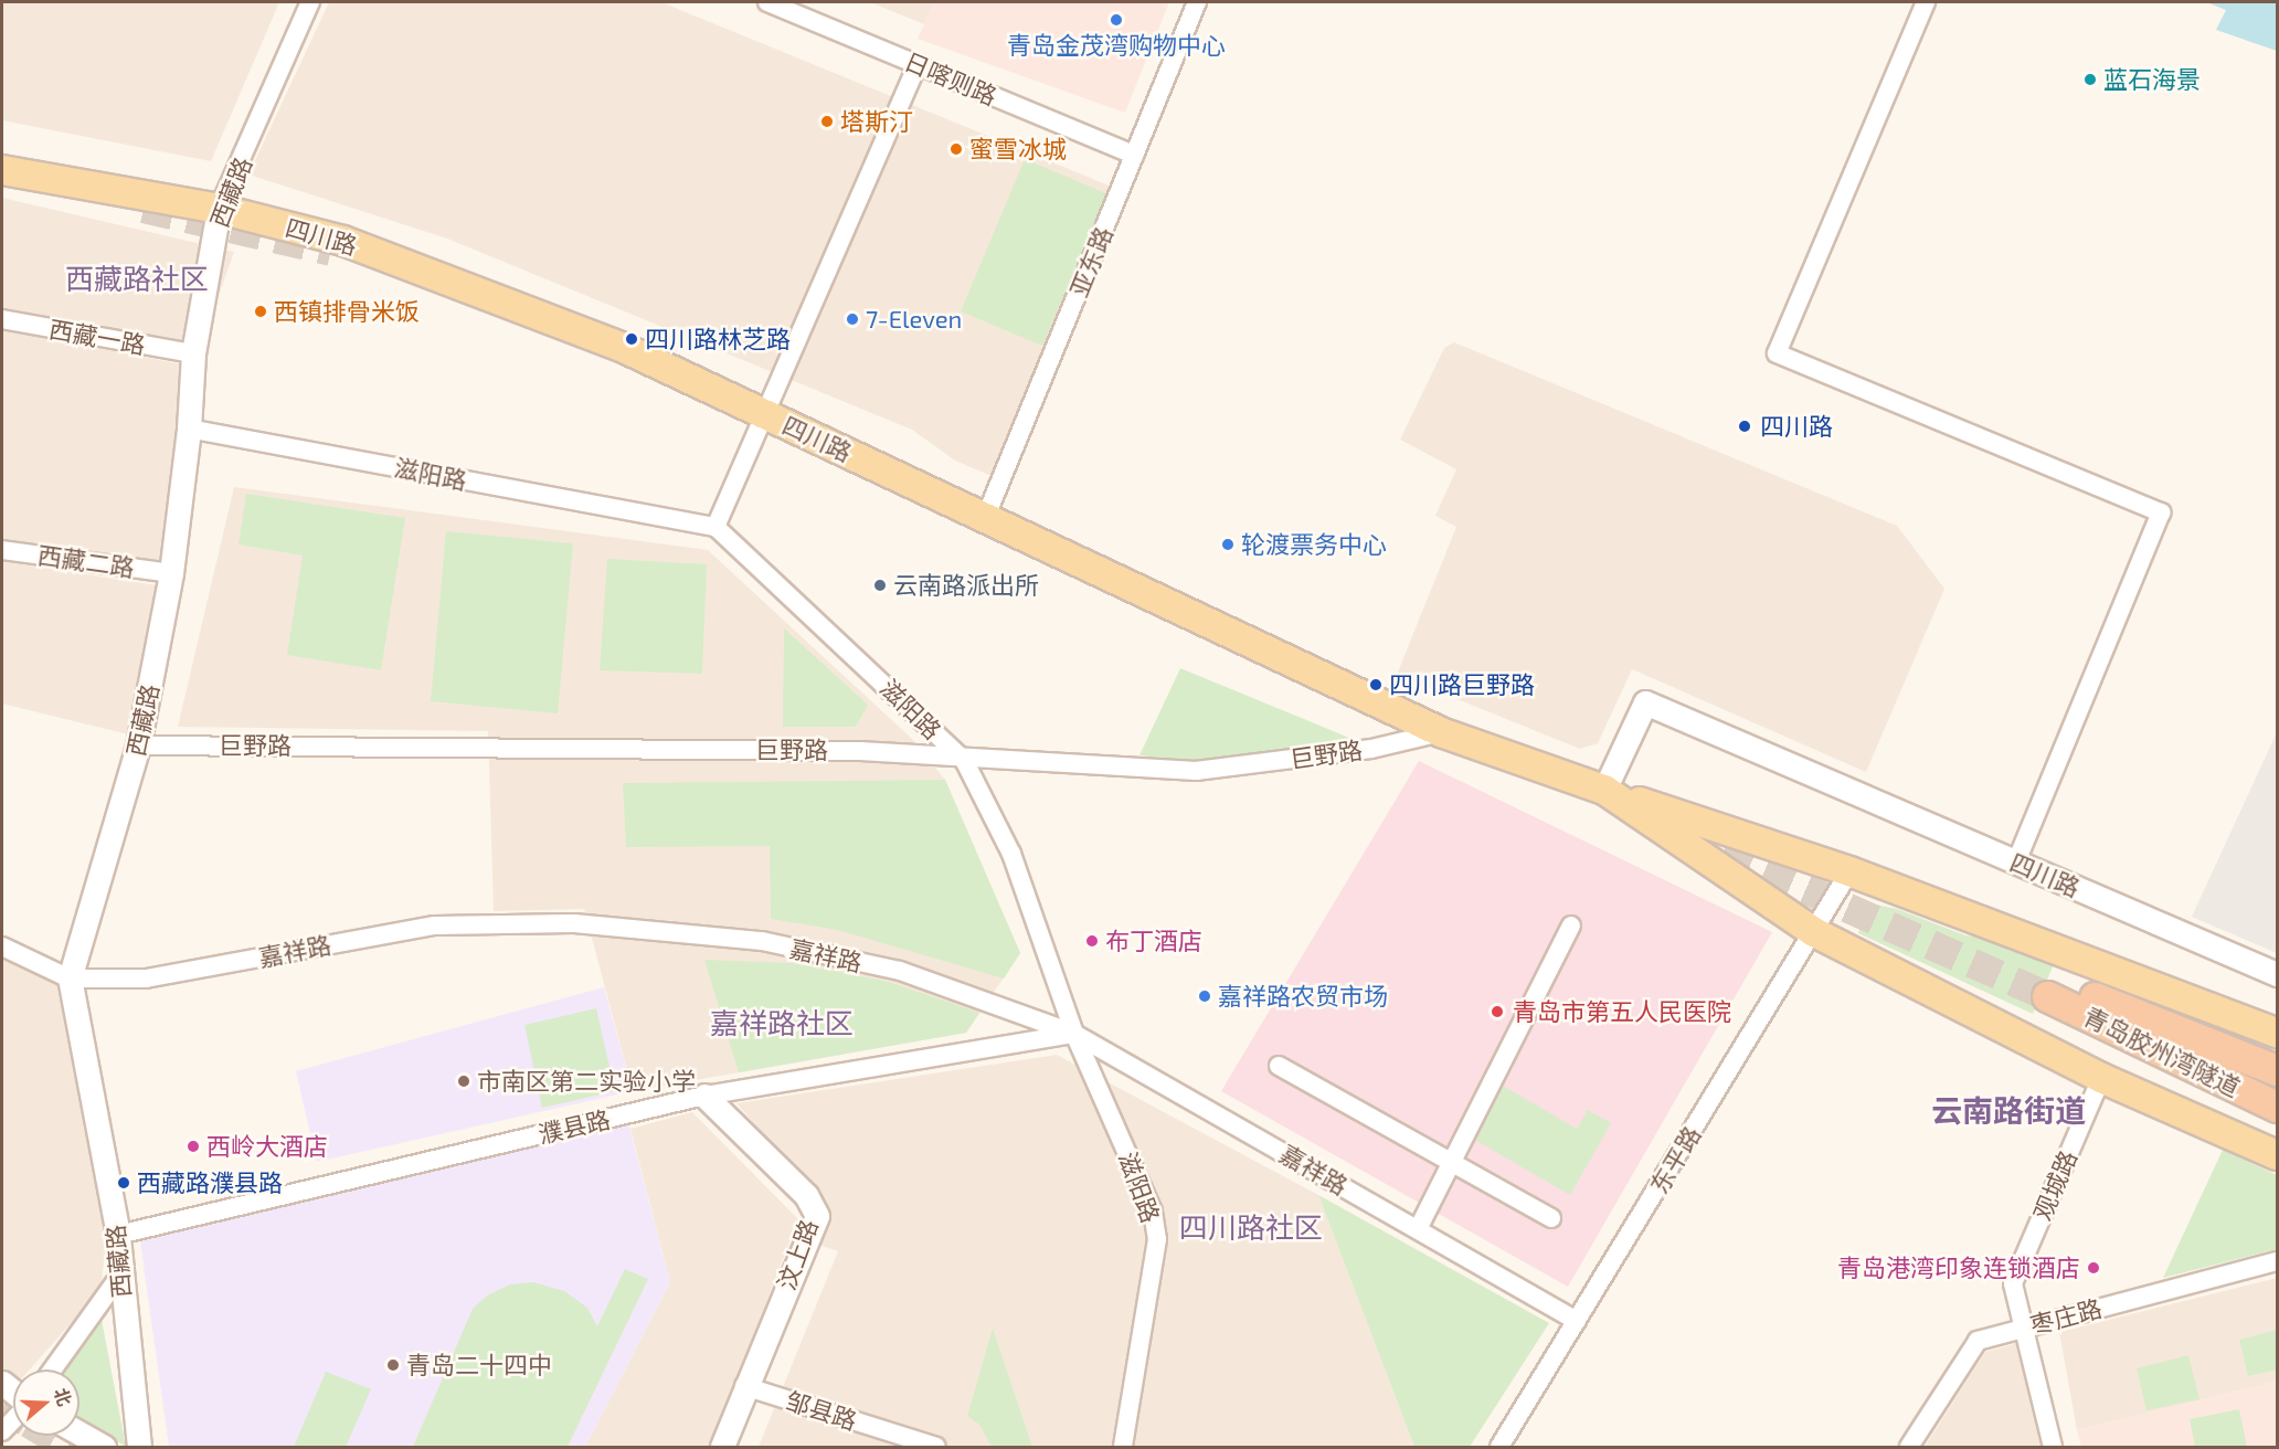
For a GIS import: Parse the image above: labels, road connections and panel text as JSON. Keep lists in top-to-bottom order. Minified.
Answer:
{"streets":{"highway":["青岛胶州湾隧道"],"main road":["四川路"],"street":["日喀则路","西藏路","亚东路","西藏一路","滋阳路","西藏二路","巨野路","嘉祥路","濮县路","东平路","观城路","汶上路","枣庄路","邹县路"]},"crossings":[["日喀则路","亚东路"],["西藏路","四川路"],["西藏路","西藏一路"],["西藏路","滋阳路"],["西藏路","西藏二路"],["西藏路","巨野路"],["西藏路","嘉祥路"],["西藏路","濮县路"],["四川路","亚东路"],["四川路","巨野路"],["四川路","东平路"],["四川路","观城路"],["滋阳路","巨野路"],["滋阳路","嘉祥路"],["滋阳路","濮县路"],["嘉祥路","濮县路"],["嘉祥路","东平路"],["濮县路","汶上路"],["观城路","枣庄路"],["汶上路","邹县路"]],"districts":["西藏路社区","嘉祥路社区","云南路街道","四川路社区"],"places":["青岛金茂湾购物中心","蓝石海景","塔斯汀","蜜雪冰城","西镇排骨米饭","7-Eleven","四川路林芝路","四川路","轮渡票务中心","云南路派出所","四川路巨野路","布丁酒店","嘉祥路农贸市场","青岛市第五人民医院","市南区第二实验小学","西岭大酒店","西藏路濮县路","青岛港湾印象连锁酒店","青岛二十四中"],"north":"right"}
